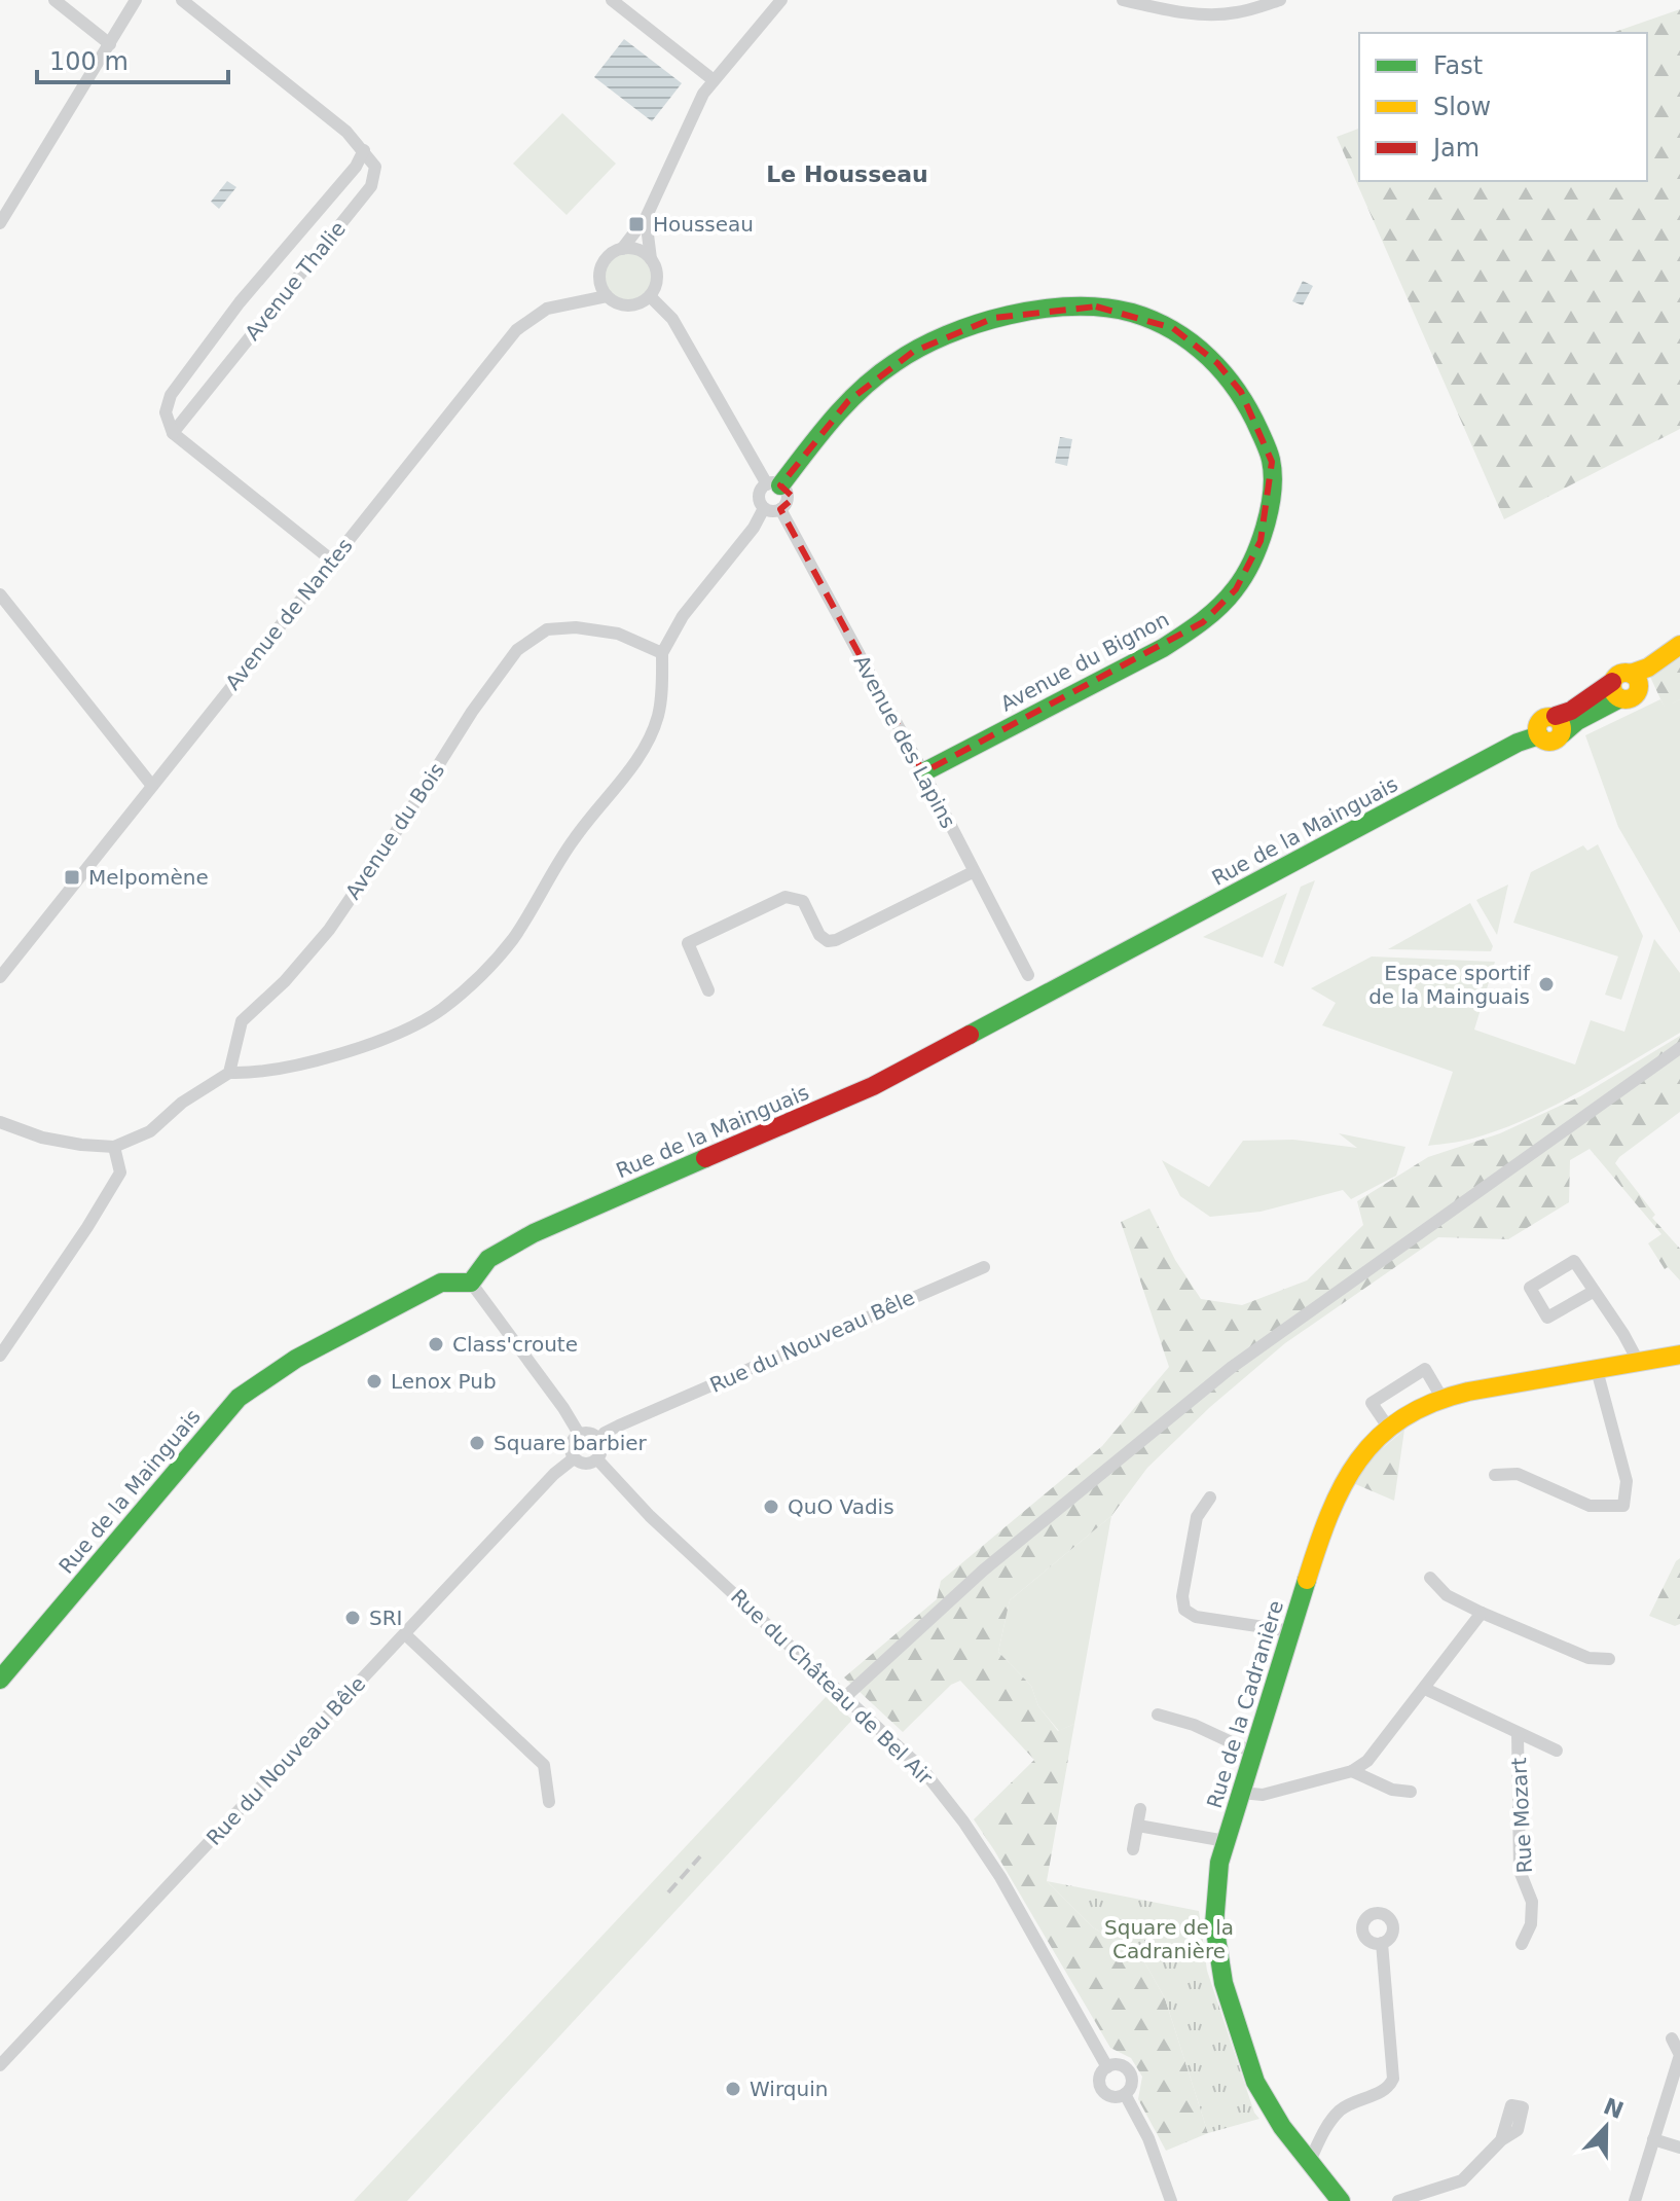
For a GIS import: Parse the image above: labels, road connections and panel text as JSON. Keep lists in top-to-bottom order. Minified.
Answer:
{"streets":{"street":["Avenue Thalie","Avenue de Nantes","Avenue du Bignon","Avenue des Lapins","Avenue du Bois","Rue de la Mainguais","Rue du Nouveau Bêle","Rue du Château de Bel Air","Rue de la Cadranière","Rue Mozart"]},"crossings":[["Avenue du Bignon","Avenue des Lapins"],["Rue du Nouveau Bêle","Rue du Château de Bel Air"]],"districts":["Le Housseau"],"parks":["Square de la Cadranière"],"places":{"transit":["Housseau","Melpomène"],"other":["Espace sportif de la Mainguais","Class'croute","Lenox Pub","Square barbier","QuO Vadis","SRI","Wirquin"]},"legend":["Fast","Slow","Jam"],"scale_bar":"100 m","north":"top"}
